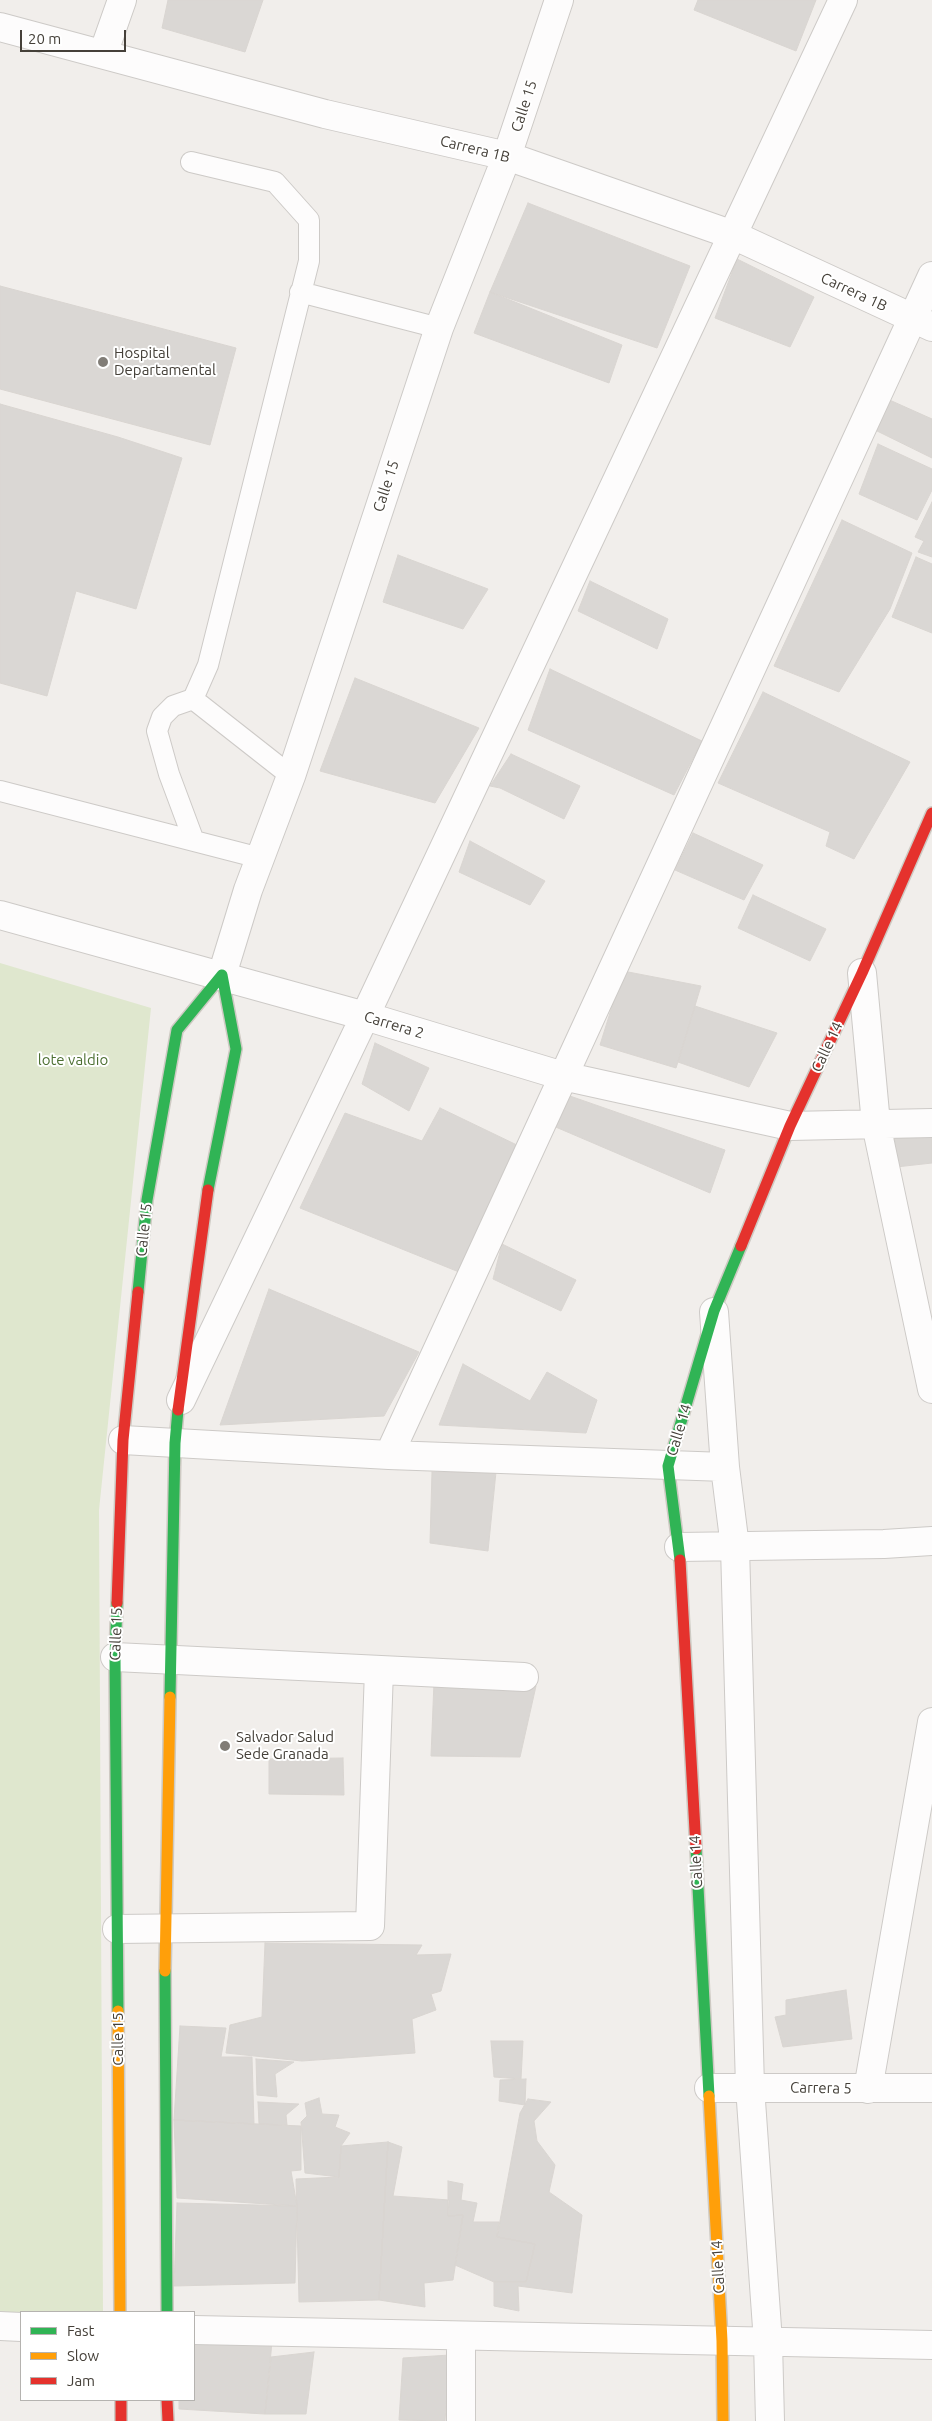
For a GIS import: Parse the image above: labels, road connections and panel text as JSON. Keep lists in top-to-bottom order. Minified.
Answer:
{"streets":{"street":["Calle 15","Carrera 1B","Carrera 2","Calle 14","Carrera 5"]},"crossings":[["Calle 15","Carrera 1B"],["Calle 15","Carrera 2"],["Carrera 2","Calle 14"],["Calle 14","Carrera 5"]],"parks":["lote valdio"],"places":["Hospital Departamental","Salvador Salud Sede Granada"],"legend":["Fast","Slow","Jam"],"scale_bar":"20 m"}
